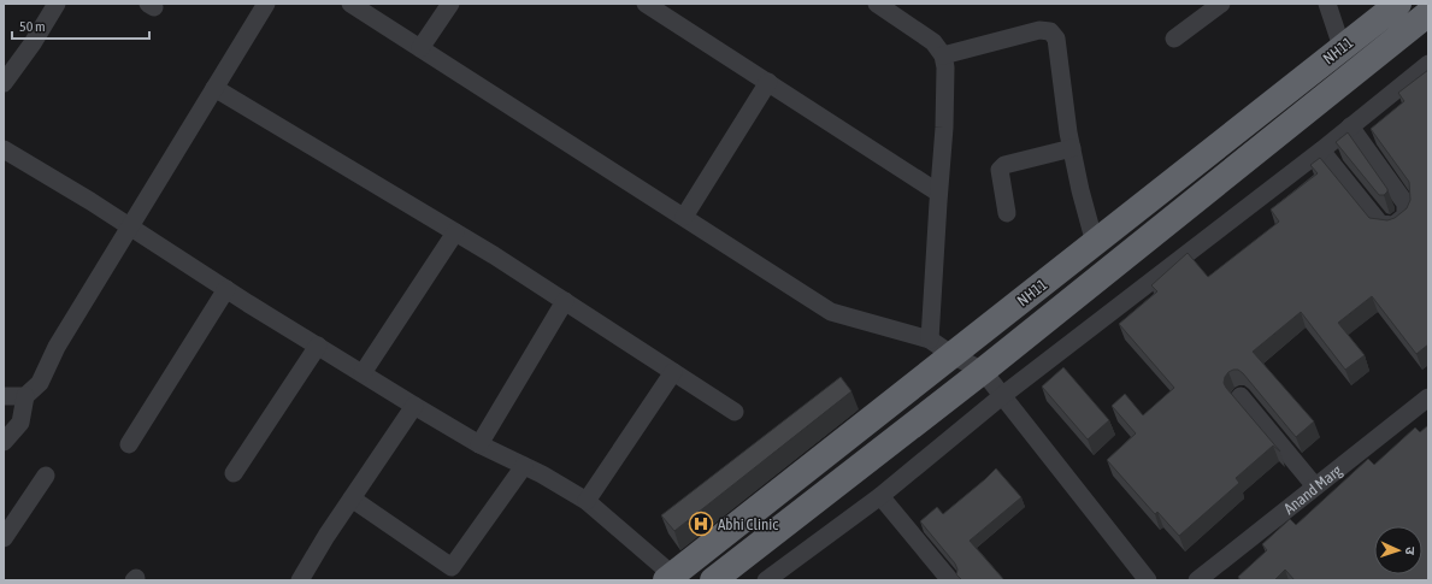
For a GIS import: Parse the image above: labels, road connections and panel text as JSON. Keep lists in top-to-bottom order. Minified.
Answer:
{"streets":{"highway":["NH11"],"street":["Anand Marg"]},"places":{"hospital":["Abhi Clinic"]},"scale_bar":"50 m","north":"right"}
